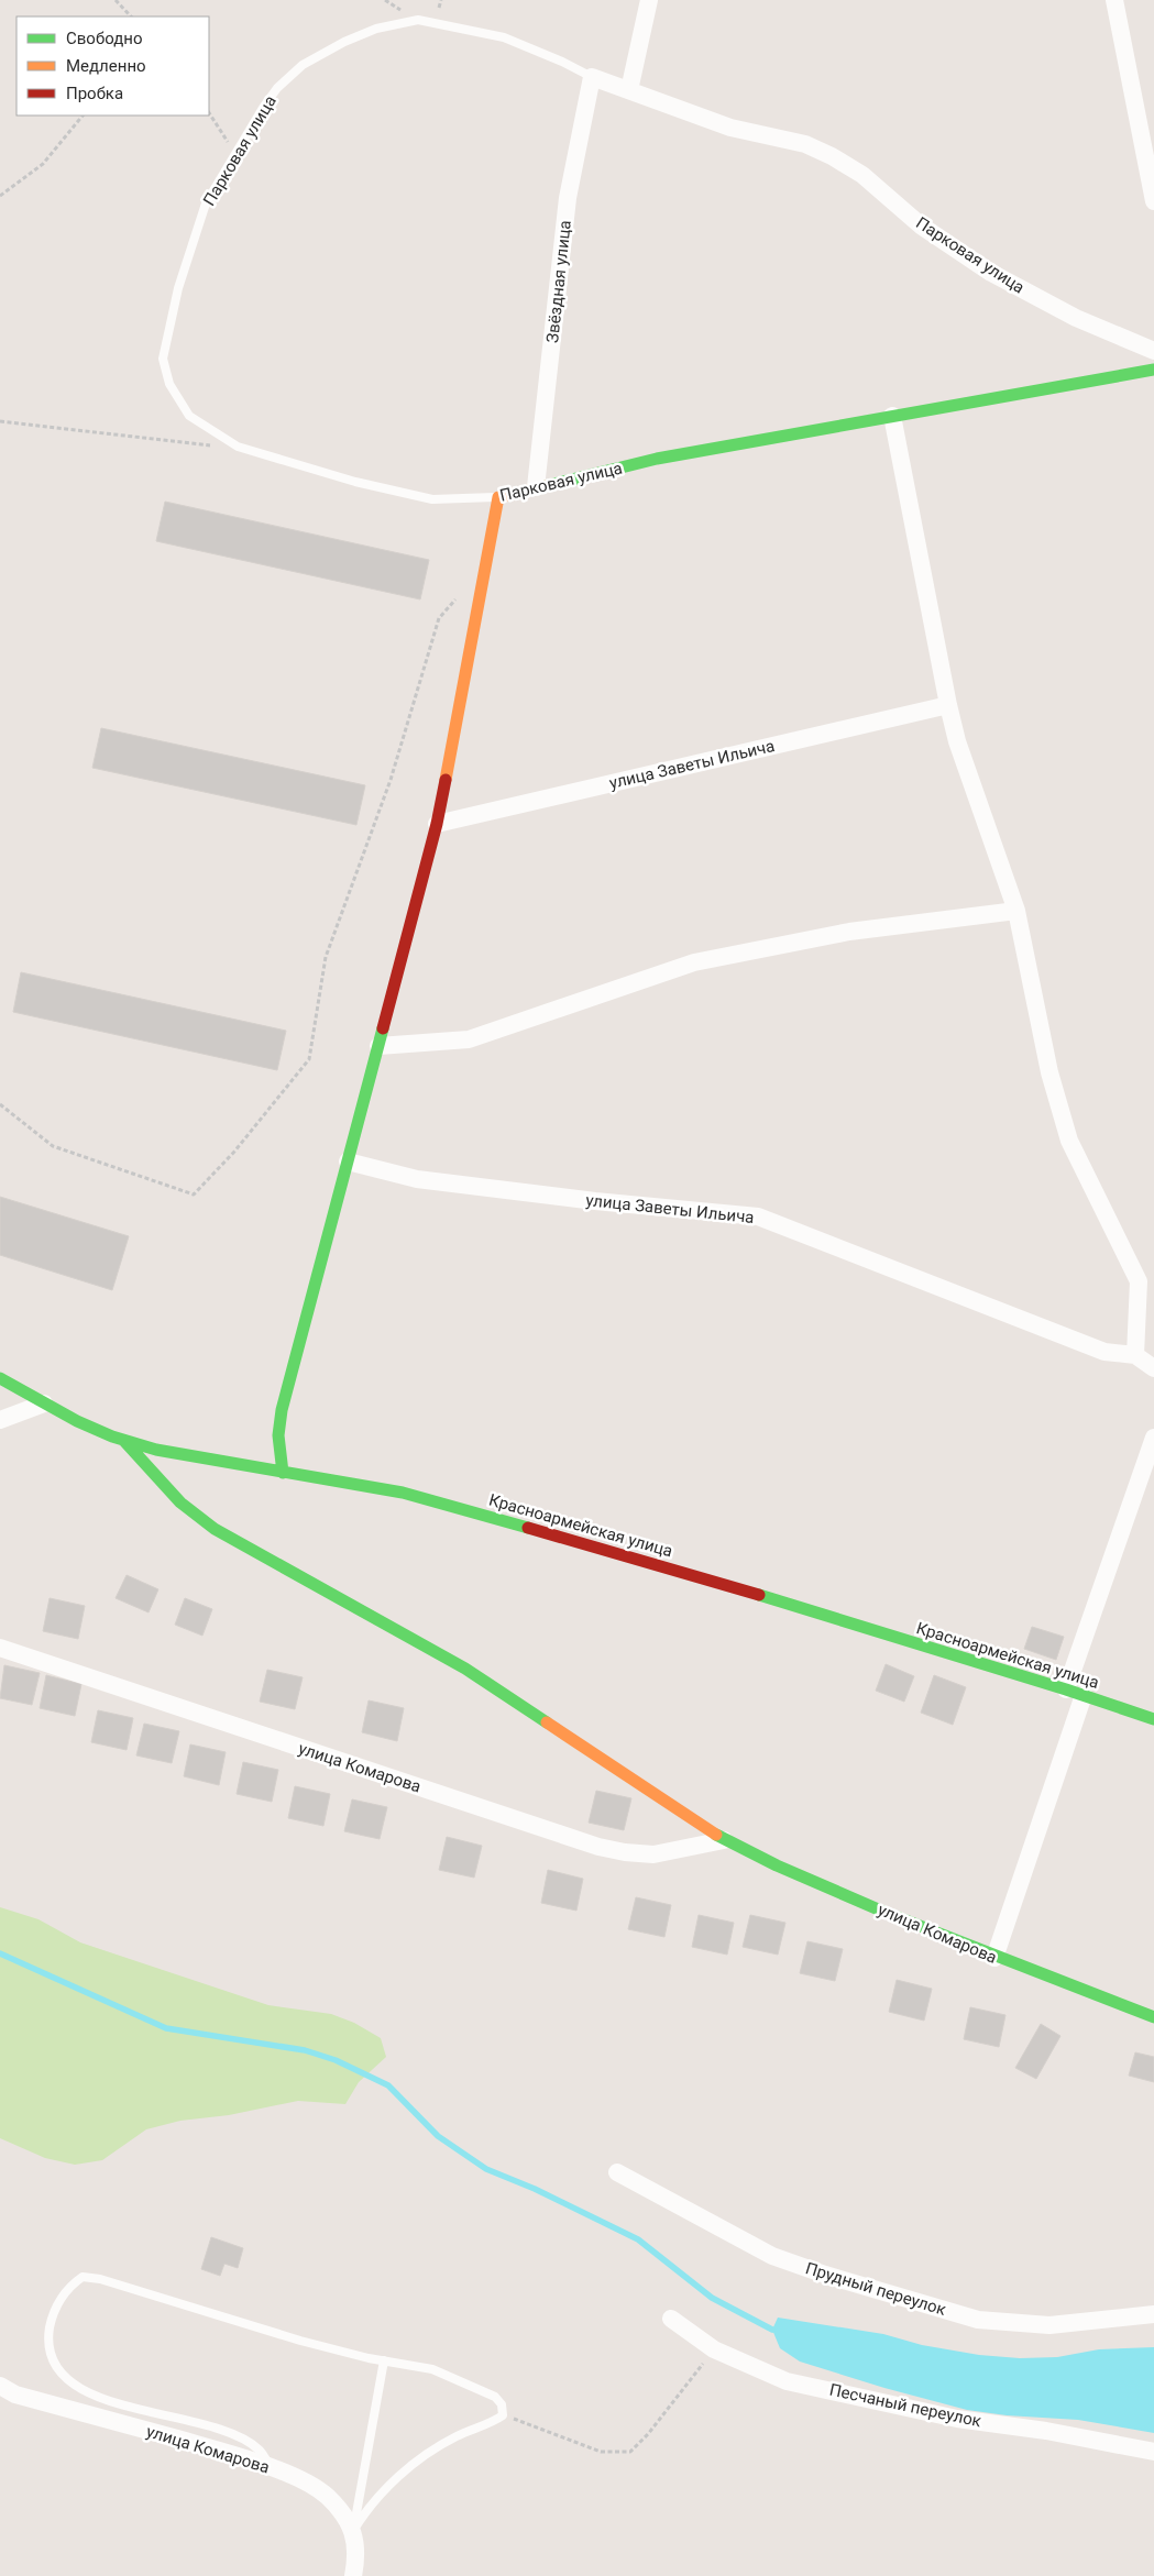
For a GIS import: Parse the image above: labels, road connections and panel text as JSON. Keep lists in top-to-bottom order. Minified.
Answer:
{"streets":{"street":["Парковая улица","Звёздная улица","улица Заветы Ильича","Красноармейская улица","улица Комарова","Прудный переулок","Песчаный переулок"]},"crossings":[["Парковая улица","Звёздная улица"],["Красноармейская улица","улица Комарова"]],"legend":["Свободно","Медленно","Пробка"]}
